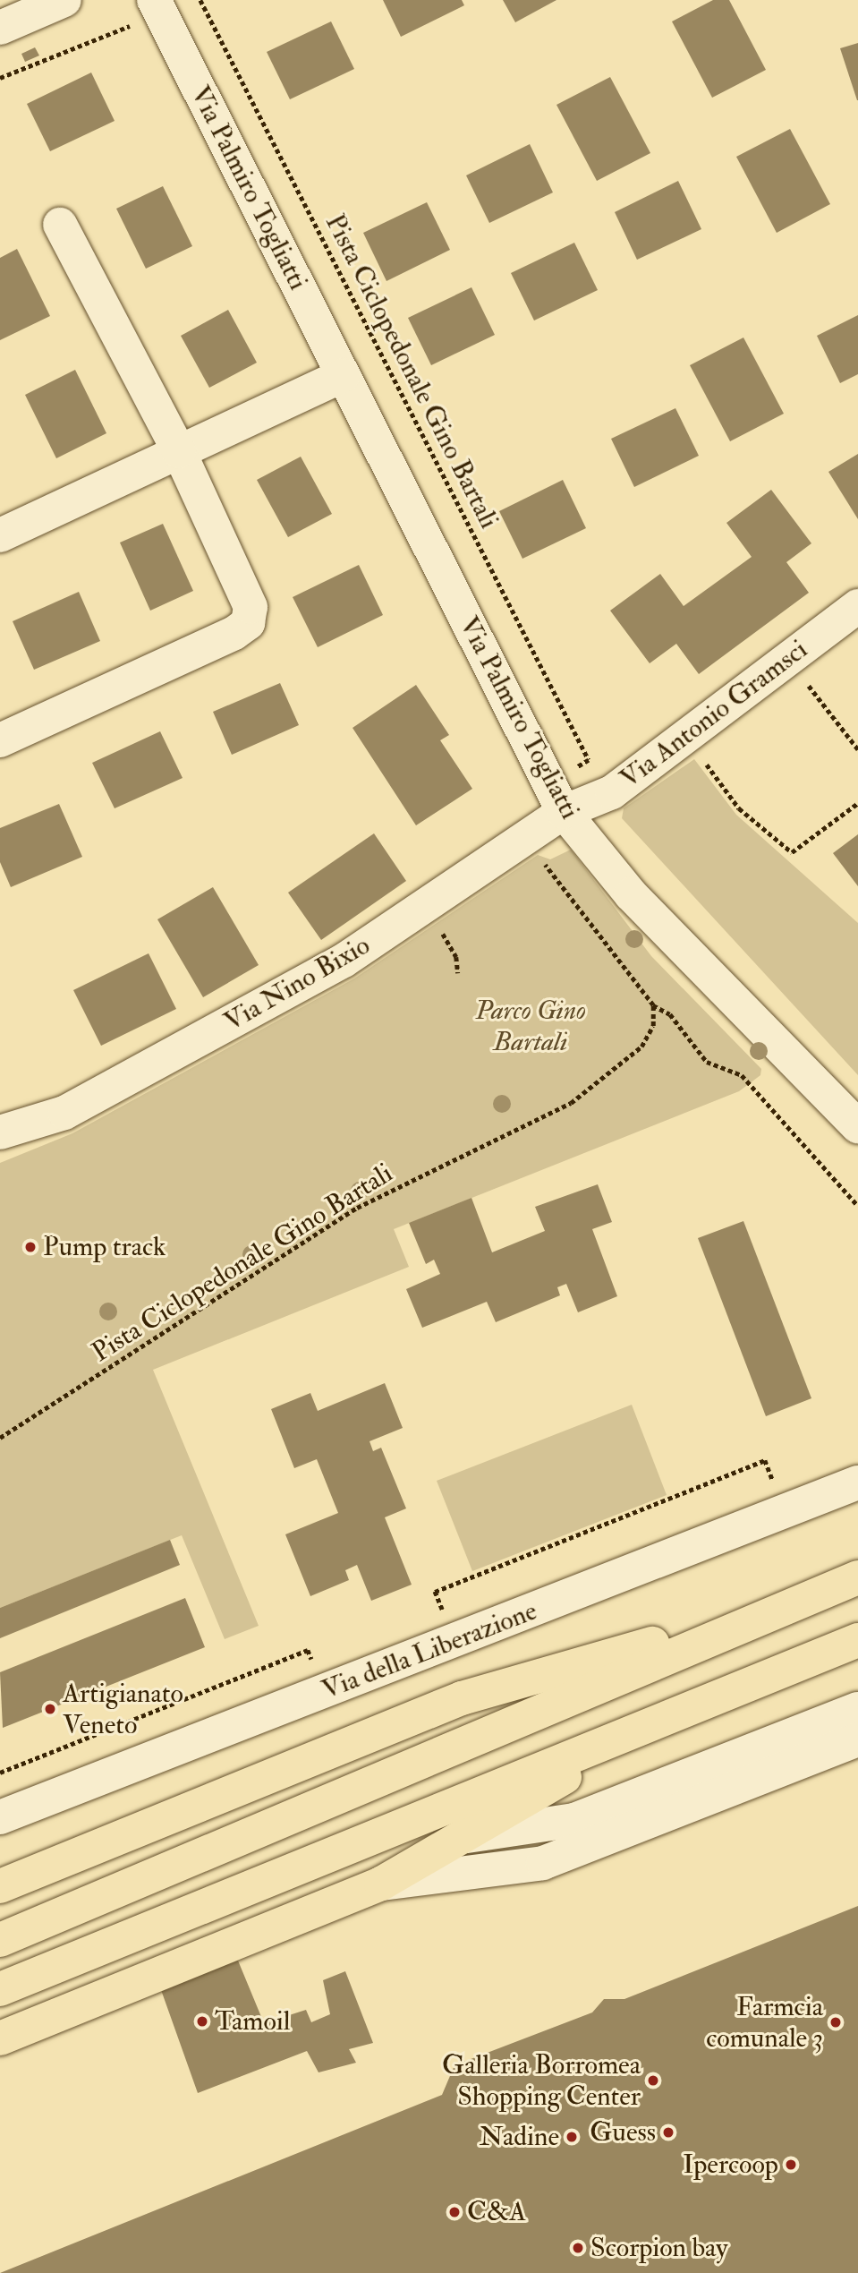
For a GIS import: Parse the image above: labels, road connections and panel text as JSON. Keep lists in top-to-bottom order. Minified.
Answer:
{"streets":{"street":["Via Palmiro Togliatti","Via Antonio Gramsci","Via Nino Bixio","Via della Liberazione"],"path":["Pista Ciclopedonale Gino Bartali"]},"crossings":[["Via Palmiro Togliatti","Via Antonio Gramsci"],["Via Palmiro Togliatti","Via Nino Bixio"],["Via Antonio Gramsci","Via Nino Bixio"]],"parks":["Parco Gino Bartali"],"places":["Pump track","Artigianato Veneto","Tamoil","Farmcia comunale 3","Galleria Borromea Shopping Center","Guess","Nadine","Ipercoop","C&A","Scorpion bay"]}
